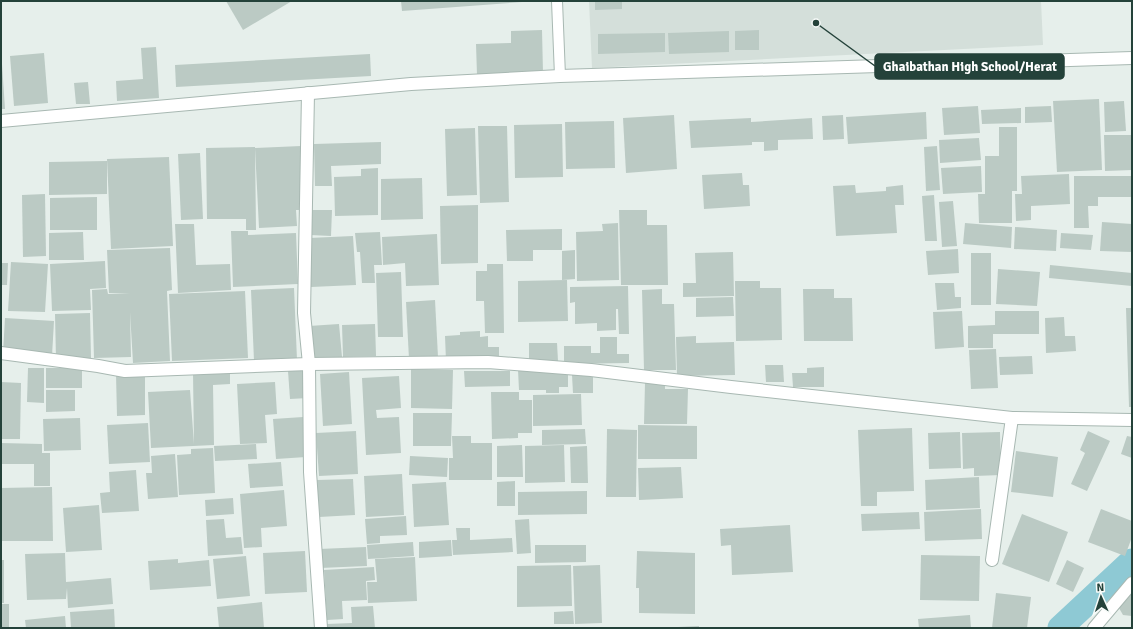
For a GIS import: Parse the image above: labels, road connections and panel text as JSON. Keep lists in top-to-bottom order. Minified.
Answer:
{"places":["Ghaibathan High School/Herat"],"north":"top"}
